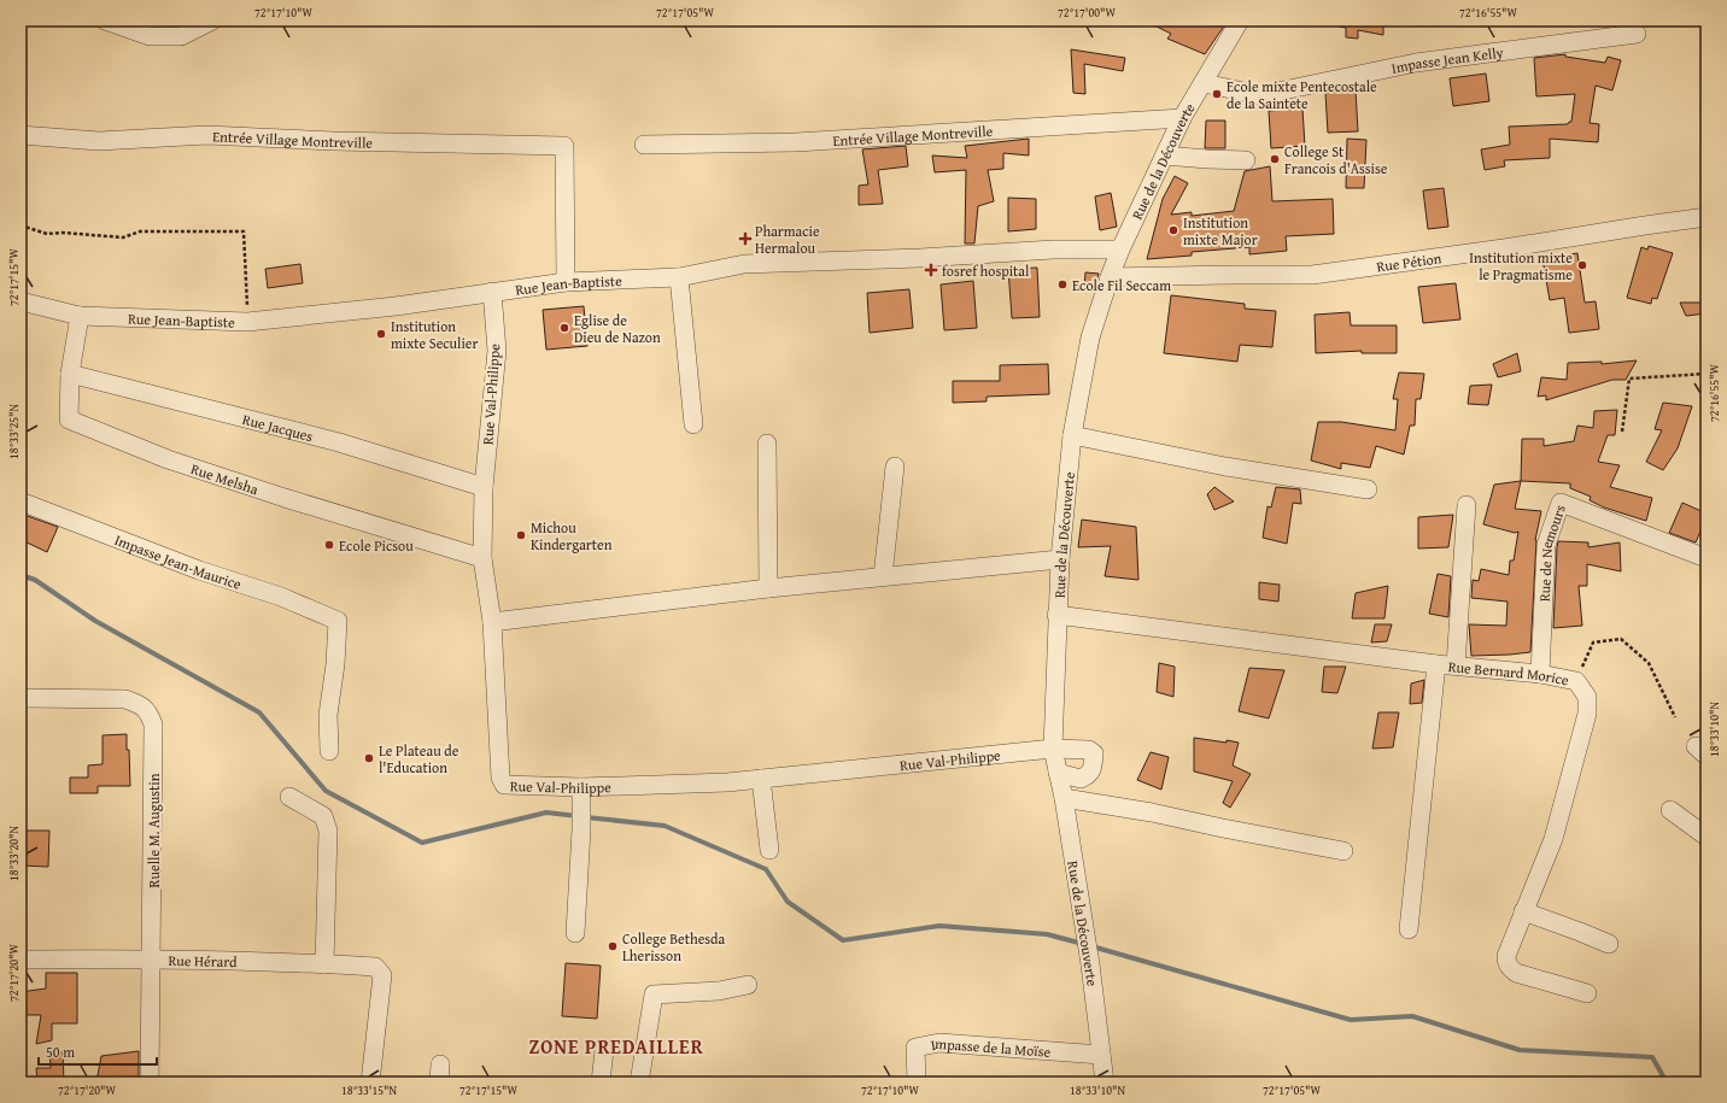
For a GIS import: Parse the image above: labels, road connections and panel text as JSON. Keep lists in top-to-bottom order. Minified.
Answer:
{"streets":{"street":["Impasse Jean Kelly","Entrée Village Montreville","Rue de la Découverte","Rue Pétion","Rue Jean-Baptiste","Rue Val-Philippe","Rue Jacques","Rue Melsha","Rue de Nemours","Impasse Jean-Maurice","Rue Bernard Morice","Ruelle M. Augustin","Rue Hérard","Impasse de la Moïse"]},"crossings":[["Impasse Jean Kelly","Rue de la Découverte"],["Entrée Village Montreville","Rue de la Découverte"],["Entrée Village Montreville","Rue Jean-Baptiste"],["Rue de la Découverte","Rue Pétion"],["Rue de la Découverte","Rue Jean-Baptiste"],["Rue de la Découverte","Rue Val-Philippe"],["Rue de la Découverte","Rue Bernard Morice"],["Rue de la Découverte","Impasse de la Moïse"],["Rue Jean-Baptiste","Rue Val-Philippe"],["Rue Jean-Baptiste","Rue Melsha"],["Rue Val-Philippe","Rue Jacques"],["Rue Val-Philippe","Rue Melsha"],["Rue Jacques","Rue Melsha"],["Rue de Nemours","Rue Bernard Morice"],["Ruelle M. Augustin","Rue Hérard"]],"districts":["ZONE PREDAILLER"],"places":{"other":["Ecole mixte Pentecostale de la Saintete","College St Francois d'Assise","Institution mixte Major","Institution mixte le Pragmatisme","Ecole Fil Seccam","Eglise de Dieu de Nazon","Institution mixte Seculier","Michou Kindergarten","Ecole Picsou","Le Plateau de l'Education","College Bethesda Lherisson"],"health":["Pharmacie Hermalou","fosref hospital"]},"scale_bar":"50 m","coordinates":["72°17'10\"W","72°17'05\"W","72°17'00\"W","72°16'55\"W","72°17'15\"W","18°33'25\"N","18°33'10\"N","18°33'20\"N","72°17'20\"W","18°33'15\"N"]}
